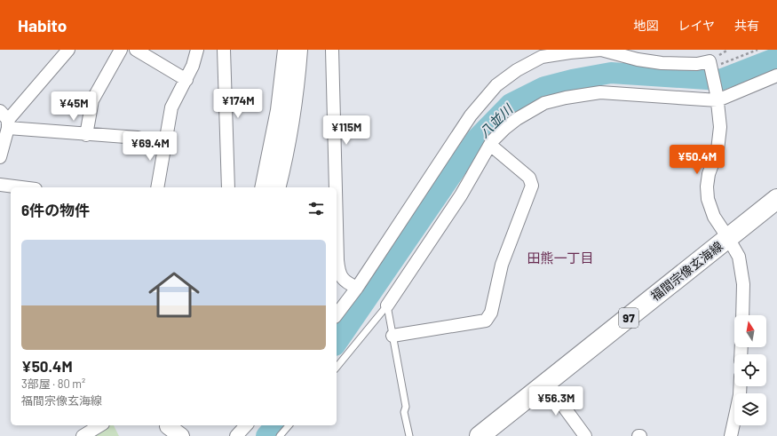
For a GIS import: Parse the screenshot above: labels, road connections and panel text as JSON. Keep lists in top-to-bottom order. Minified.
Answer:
{"streets":{"main road":["福間宗像玄海線","97"]},"districts":["田熊一丁目"],"water":["八並川"],"north":"top","page":{"header":"Habito","nav":["地図","レイヤ","共有"],"price":["¥174M","¥45M","¥115M","¥69.4M","¥50.4M","¥56.3M"],"heading":"6件の物件","list":[{"name":"¥50.4M","note":"3部屋 · 80 m² · 福間宗像玄海線"}]}}
